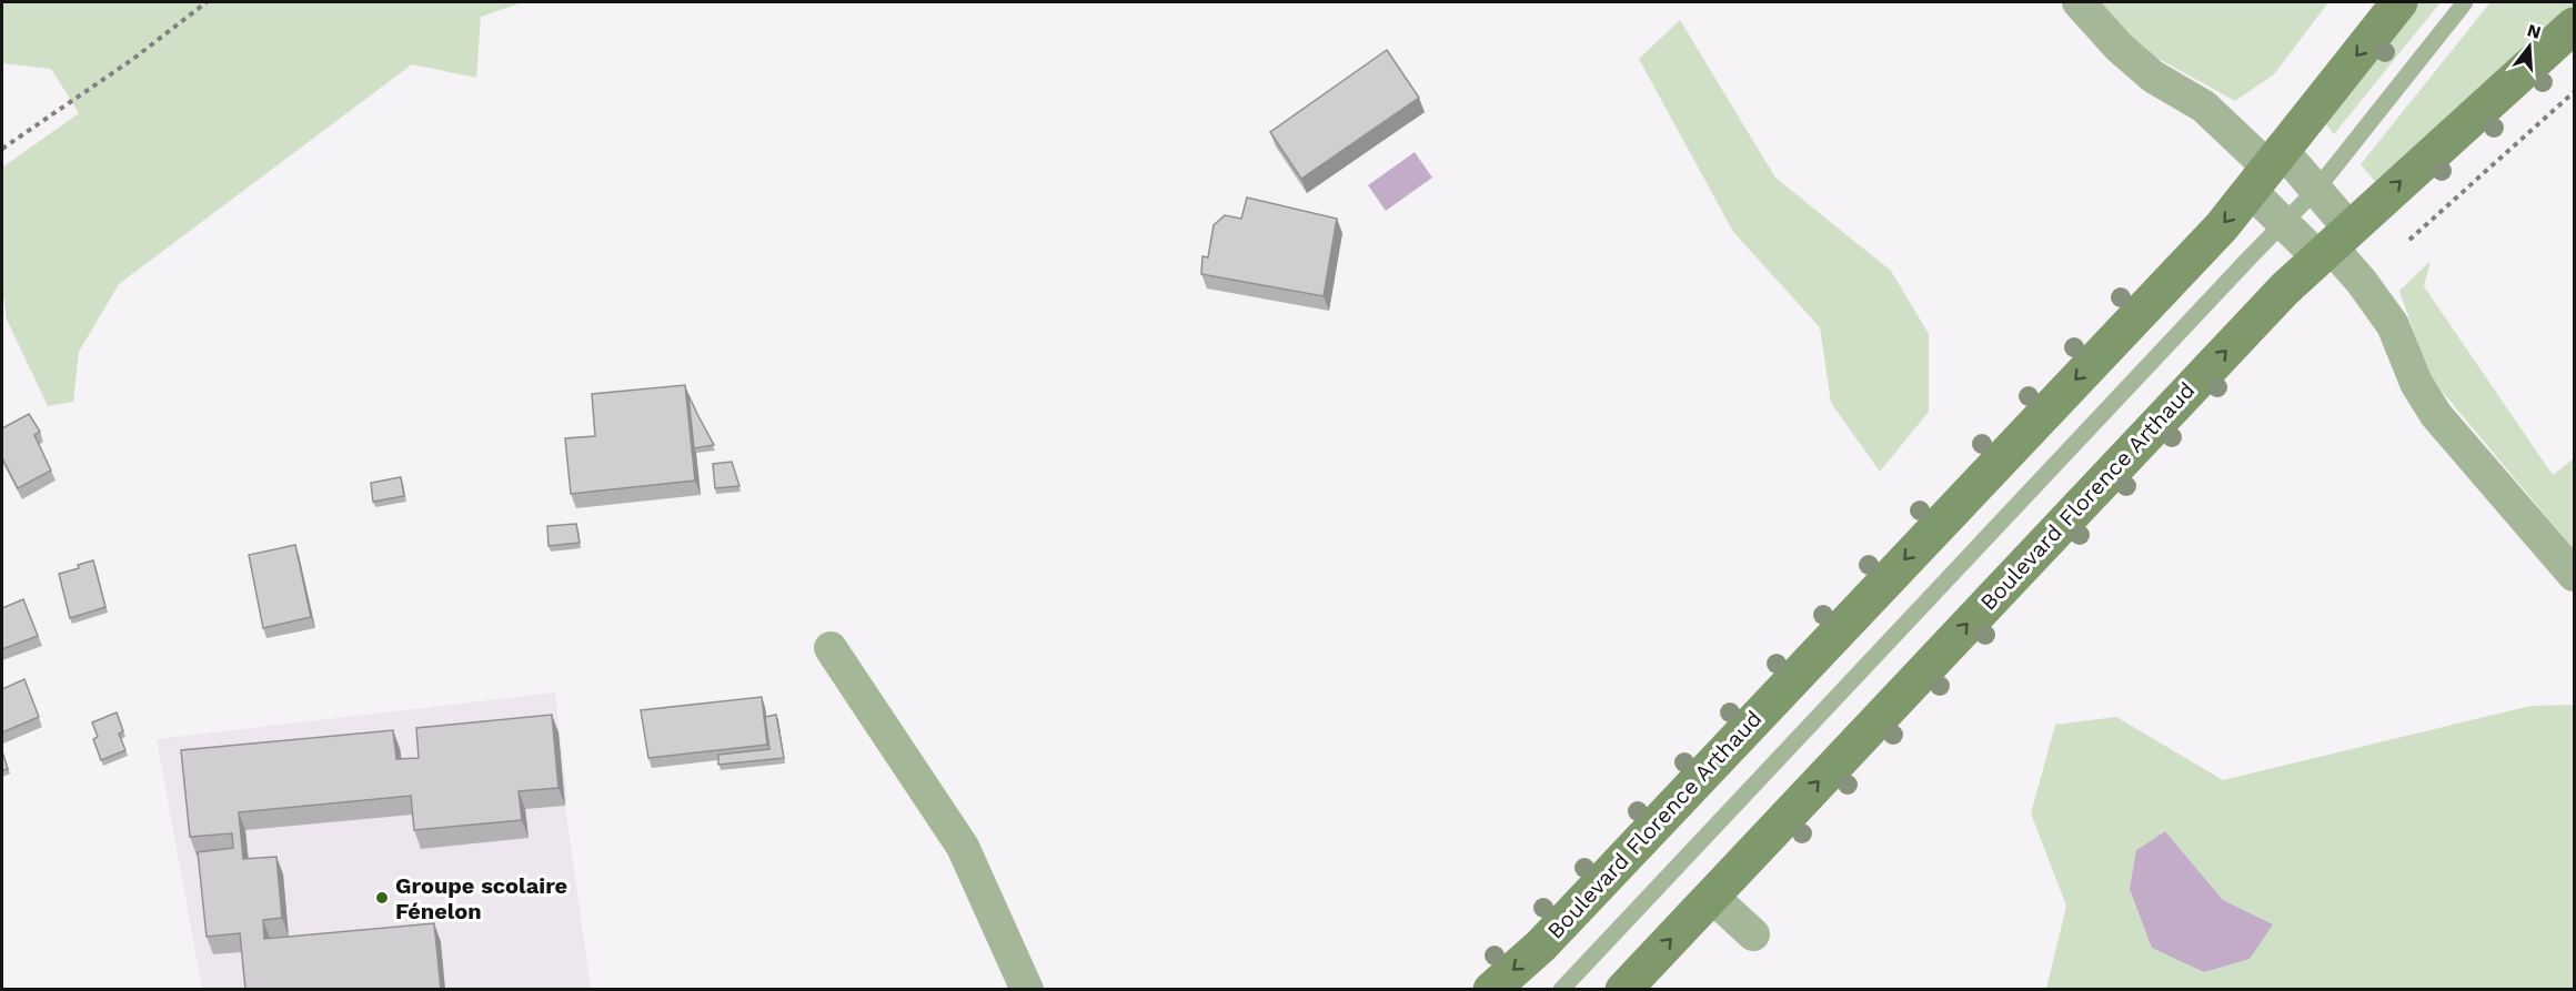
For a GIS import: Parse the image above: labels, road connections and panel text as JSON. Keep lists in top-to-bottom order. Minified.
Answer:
{"streets":{"street":["Boulevard Florence Arthaud"]},"places":["Groupe scolaire Fénelon"],"north":"top"}
